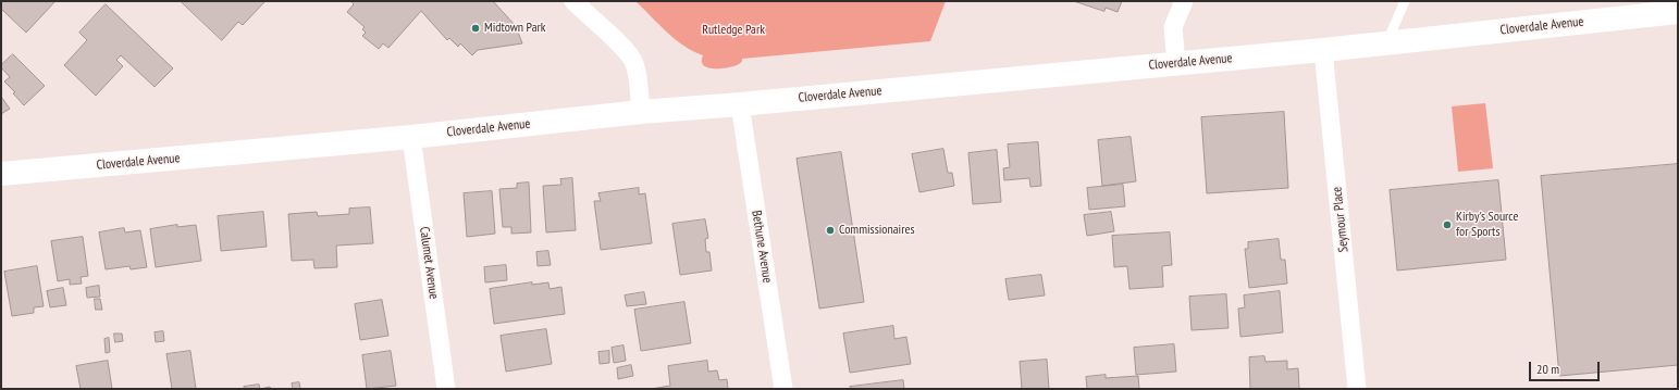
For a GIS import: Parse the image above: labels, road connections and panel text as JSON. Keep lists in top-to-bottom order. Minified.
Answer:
{"streets":{"main road":["Cloverdale Avenue"],"street":["Seymour Place","Bethune Avenue","Calumet Avenue"]},"crossings":[["Cloverdale Avenue","Seymour Place"],["Cloverdale Avenue","Bethune Avenue"],["Cloverdale Avenue","Calumet Avenue"]],"parks":["Rutledge Park"],"places":["Midtown Park","Kirby's Source for Sports","Commissionaires"],"scale_bar":"20 m"}
